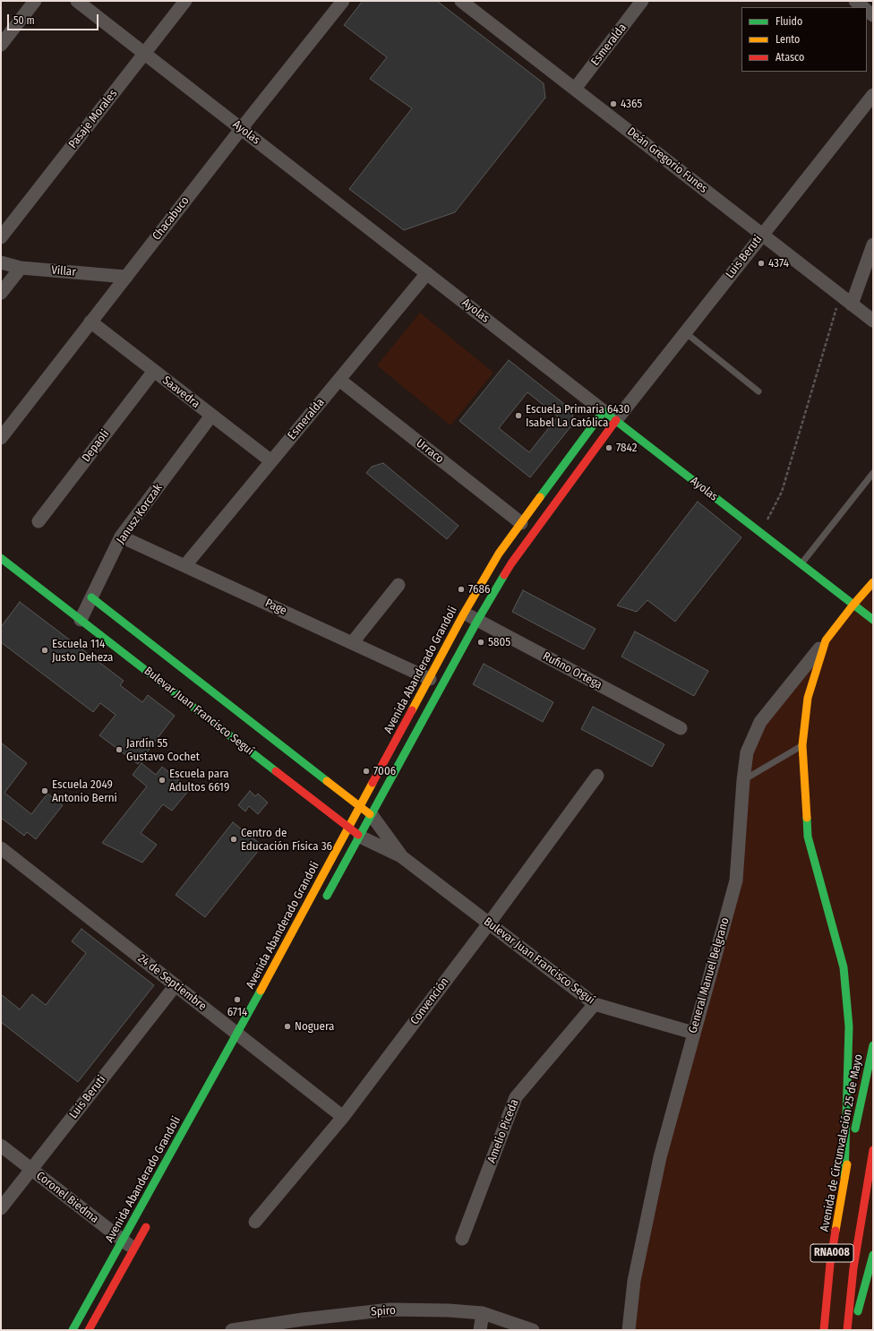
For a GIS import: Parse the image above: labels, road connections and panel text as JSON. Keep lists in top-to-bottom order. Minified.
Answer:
{"streets":{"main road":["Ayolas","Avenida Abanderado Grandoli","Bulevar Juan Francisco Seguí","Avenida de Circunvalación 25 de Mayo","RNA008"],"street":["Esmeralda","Pasaje Morales","Deán Gregorio Funes","Chacabuco","Luis Beruti","Villar","Saavedra","Depaoli","Urraco","Janusz Korczak","Page","Rufino Ortega","General Manuel Belgrano","24 de Septiembre","Convención","Amelio Piceda","Coronel Biedma","Spiro"]},"crossings":[["Esmeralda","Ayolas"],["Esmeralda","Deán Gregorio Funes"],["Esmeralda","Saavedra"],["Esmeralda","Urraco"],["Esmeralda","Page"],["Pasaje Morales","Ayolas"],["Ayolas","Chacabuco"],["Ayolas","Luis Beruti"],["Ayolas","Avenida Abanderado Grandoli"],["Deán Gregorio Funes","Luis Beruti"],["Chacabuco","Villar"],["Chacabuco","Saavedra"],["Luis Beruti","24 de Septiembre"],["Luis Beruti","Coronel Biedma"],["Saavedra","Depaoli"],["Saavedra","Janusz Korczak"],["Urraco","Avenida Abanderado Grandoli"],["Janusz Korczak","Page"],["Janusz Korczak","Bulevar Juan Francisco Seguí"],["Page","Avenida Abanderado Grandoli"],["Avenida Abanderado Grandoli","Rufino Ortega"],["Avenida Abanderado Grandoli","Bulevar Juan Francisco Seguí"],["Avenida Abanderado Grandoli","24 de Septiembre"],["Avenida Abanderado Grandoli","Coronel Biedma"],["Bulevar Juan Francisco Seguí","General Manuel Belgrano"],["Bulevar Juan Francisco Seguí","Convención"],["Bulevar Juan Francisco Seguí","Amelio Piceda"],["24 de Septiembre","Convención"]],"places":["4365","4374","Escuela Primaria 6430 Isabel La Católica","7842","7686","5805","Escuela 114 Justo Deheza","Jardín 55 Gustavo Cochet","7006","Escuela para Adultos 6619","Escuela 2049 Antonio Berni","Centro de Educación Física 36","6714","Noguera"],"legend":["Fluido","Lento","Atasco"],"scale_bar":"50 m"}
